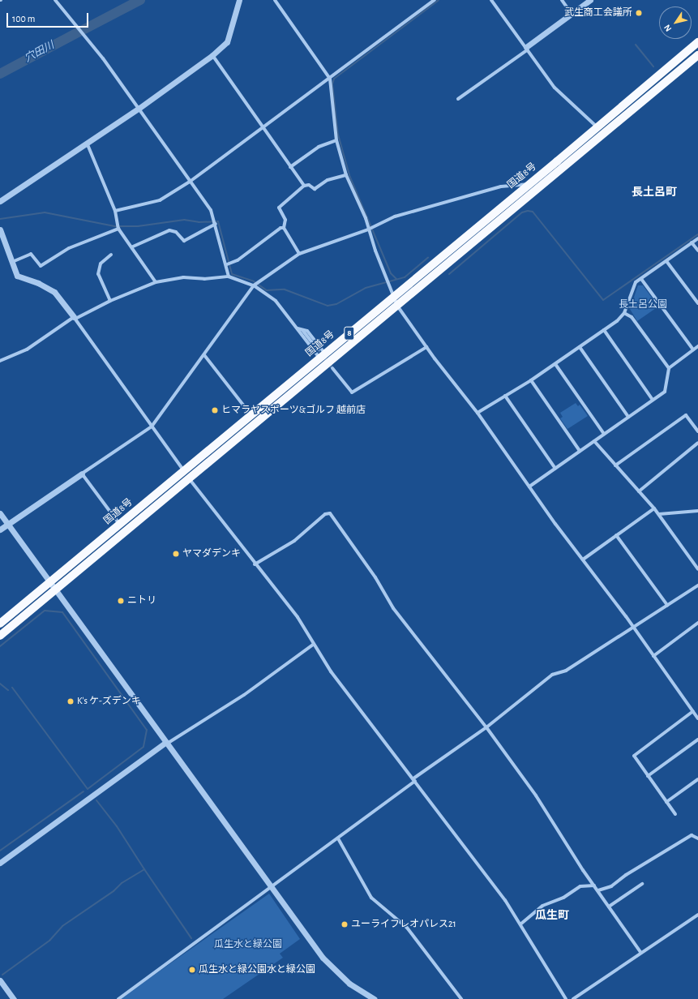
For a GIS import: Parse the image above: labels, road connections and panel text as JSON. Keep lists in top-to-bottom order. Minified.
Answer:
{"streets":{"highway":["国道8号","8"]},"districts":["長土呂町","瓜生町"],"water":["穴田川"],"parks":["長土呂公園","瓜生水と緑公園"],"places":["武生商工会議所","ヒマラヤスポーツ&ゴルフ 越前店","ヤマダデンキ","ニトリ","K's ケ-ズデンキ","ユーライフレオパレス21","瓜生水と緑公園水と緑公園"],"scale_bar":"100 m","north":"bottom left"}
